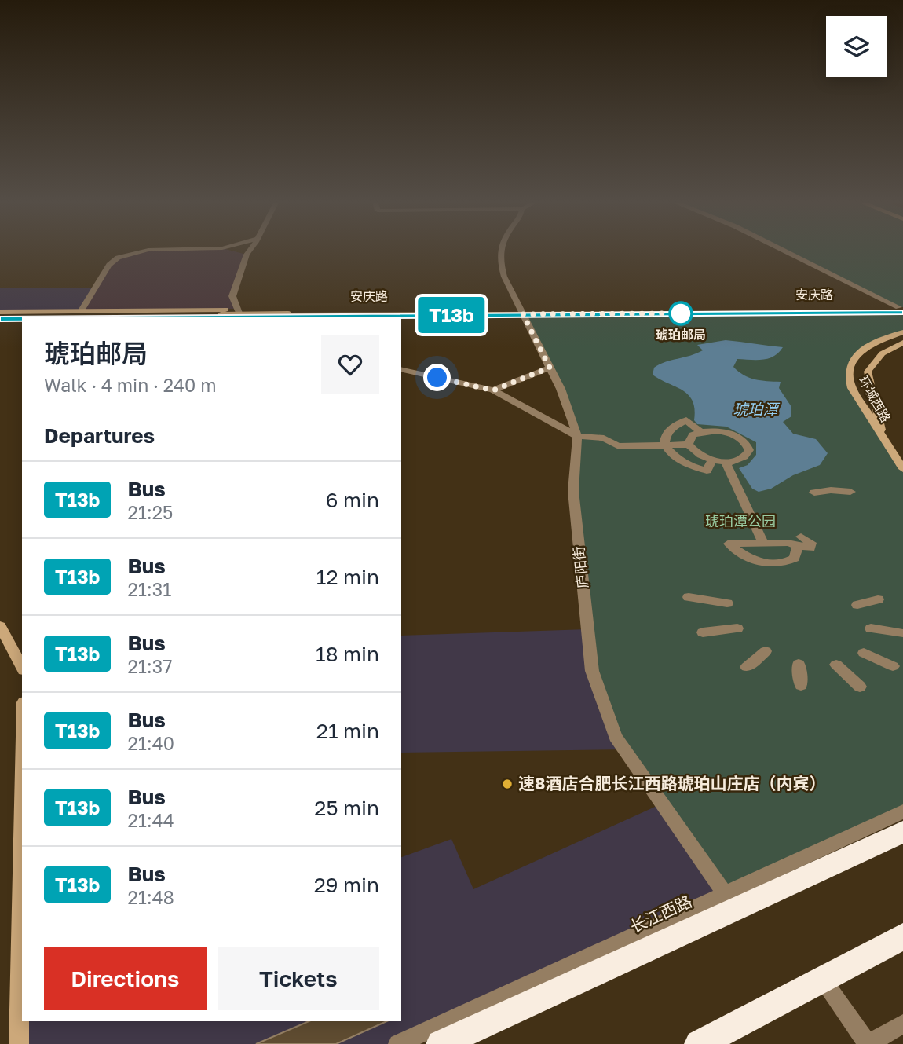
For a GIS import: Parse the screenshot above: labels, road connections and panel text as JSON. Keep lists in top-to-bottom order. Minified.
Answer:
{"streets":{"highway":["长江西路"],"main road":["安庆路","环城西路"],"street":["庐阳街"]},"crossings":[["安庆路","庐阳街"],["庐阳街","长江西路"]],"water":["琥珀潭"],"parks":["琥珀潭公园"],"places":["琥珀邮局","速8酒店合肥长江西路琥珀山庄店（内宾）"],"lines":["bus line T13b"],"page":{"on_map":"T13b","heading":[["琥珀邮局","Walk · 4 min · 240 m"],"Departures"],"list":[{"mark":"T13b","name":"Bus","note":"21:25","value":"6 min"},{"mark":"T13b","name":"Bus","note":"21:31","value":"12 min"},{"mark":"T13b","name":"Bus","note":"21:37","value":"18 min"},{"mark":"T13b","name":"Bus","note":"21:40","value":"21 min"},{"mark":"T13b","name":"Bus","note":"21:44","value":"25 min"},{"mark":"T13b","name":"Bus","note":"21:48","value":"29 min"}],"buttons":["Directions","Tickets"]}}
